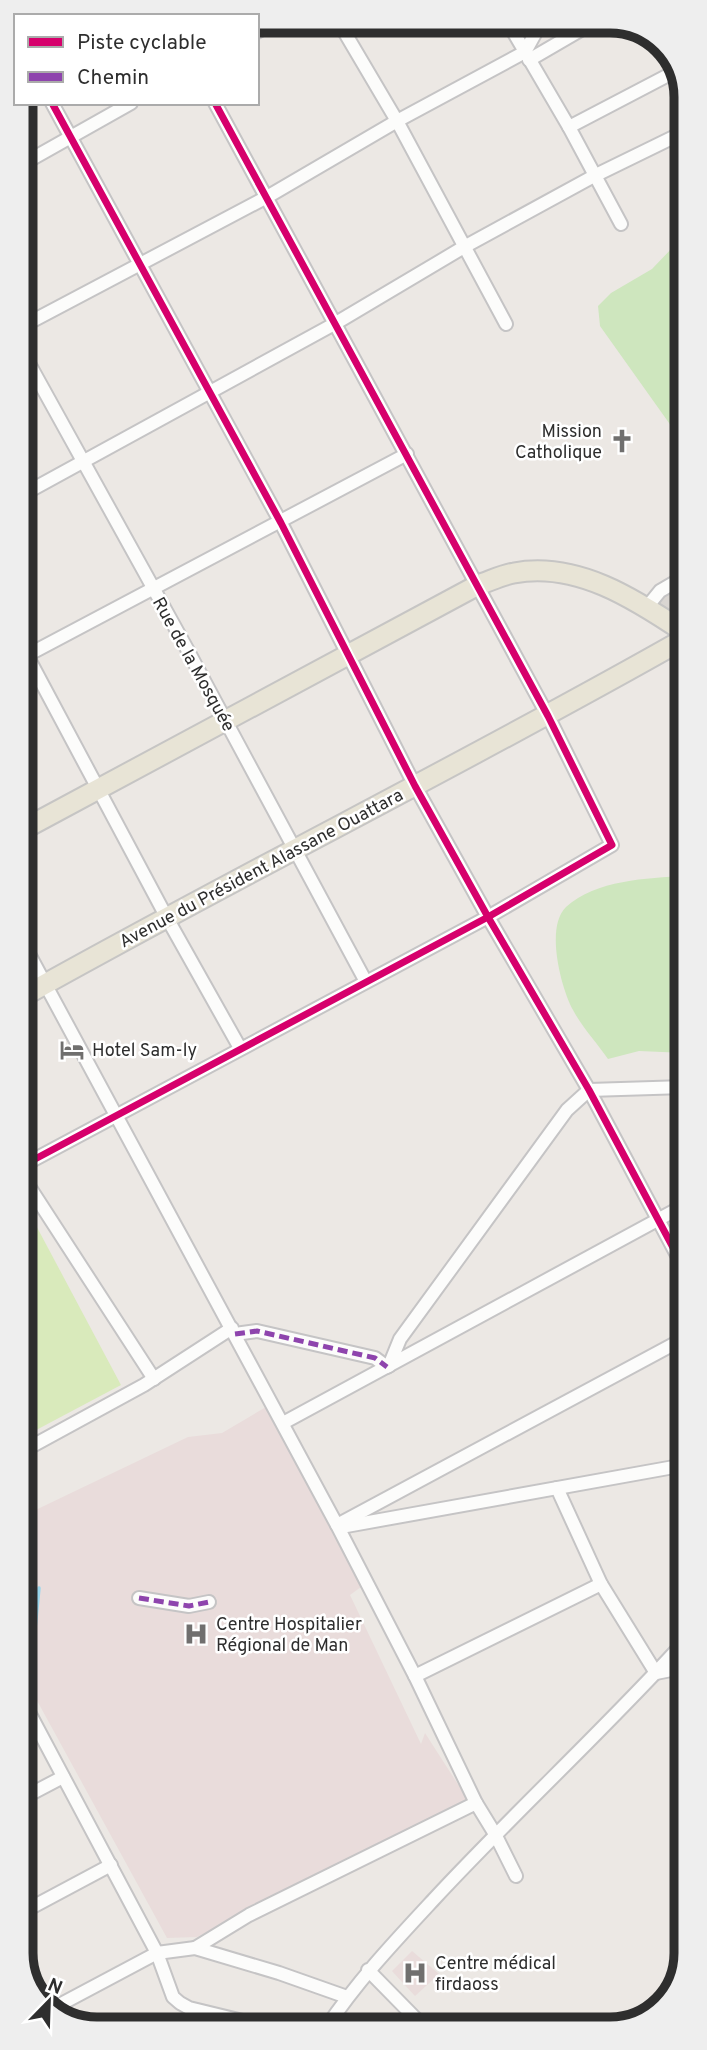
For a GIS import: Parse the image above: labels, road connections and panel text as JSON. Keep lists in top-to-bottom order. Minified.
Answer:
{"streets":{"main road":["Avenue du Président Alassane Ouattara"],"street":["Rue de la Mosquée"]},"crossings":[["Rue de la Mosquée","Avenue du Président Alassane Ouattara"]],"places":{"church":["Mission Catholique"],"hotel":["Hotel Sam-ly"],"hospital":["Centre Hospitalier Régional de Man","Centre médical firdaoss"]},"legend":["Piste cyclable","Chemin"],"north":"top right"}
